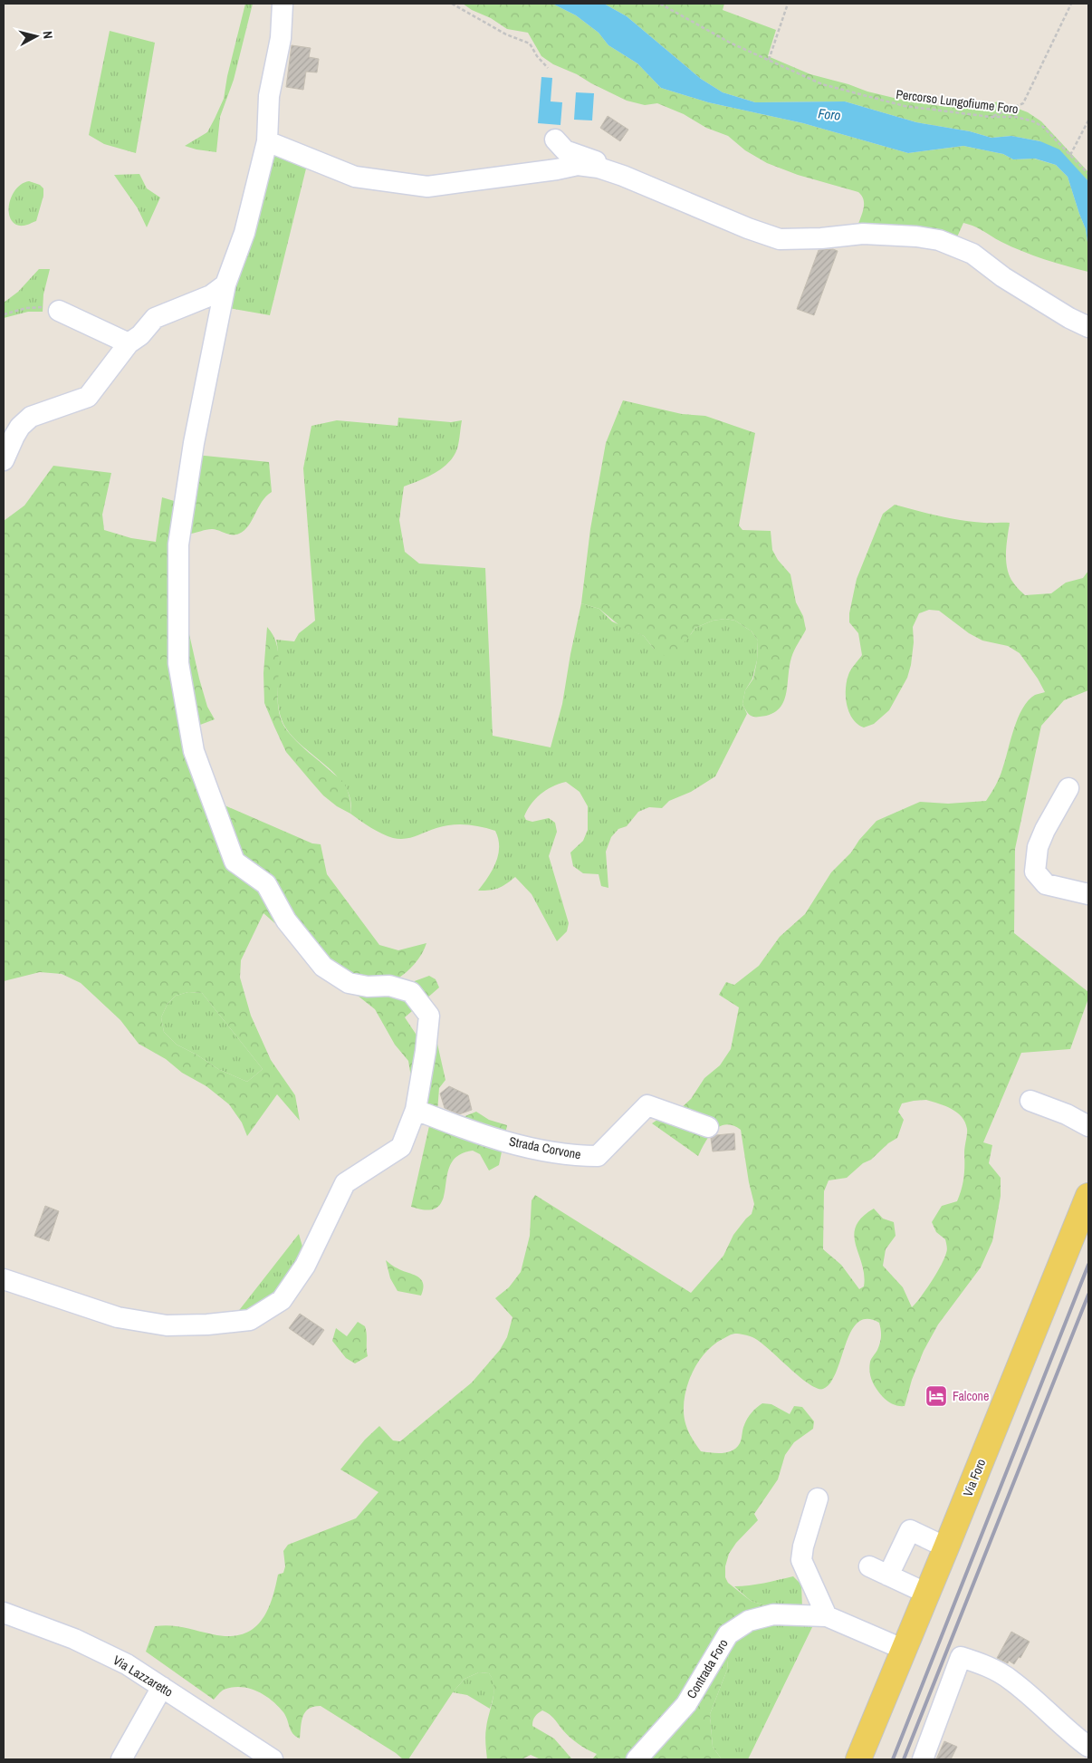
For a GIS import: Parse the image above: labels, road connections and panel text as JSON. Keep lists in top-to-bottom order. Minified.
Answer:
{"streets":{"main road":["Via Foro"],"street":["Strada Corvone","Contrada Foro","Via Lazzaretto"],"path":["Percorso Lungofiume Foro"]},"crossings":[["Via Foro","Contrada Foro"]],"water":["Foro"],"places":{"hotel":["Falcone"]},"north":"right"}
